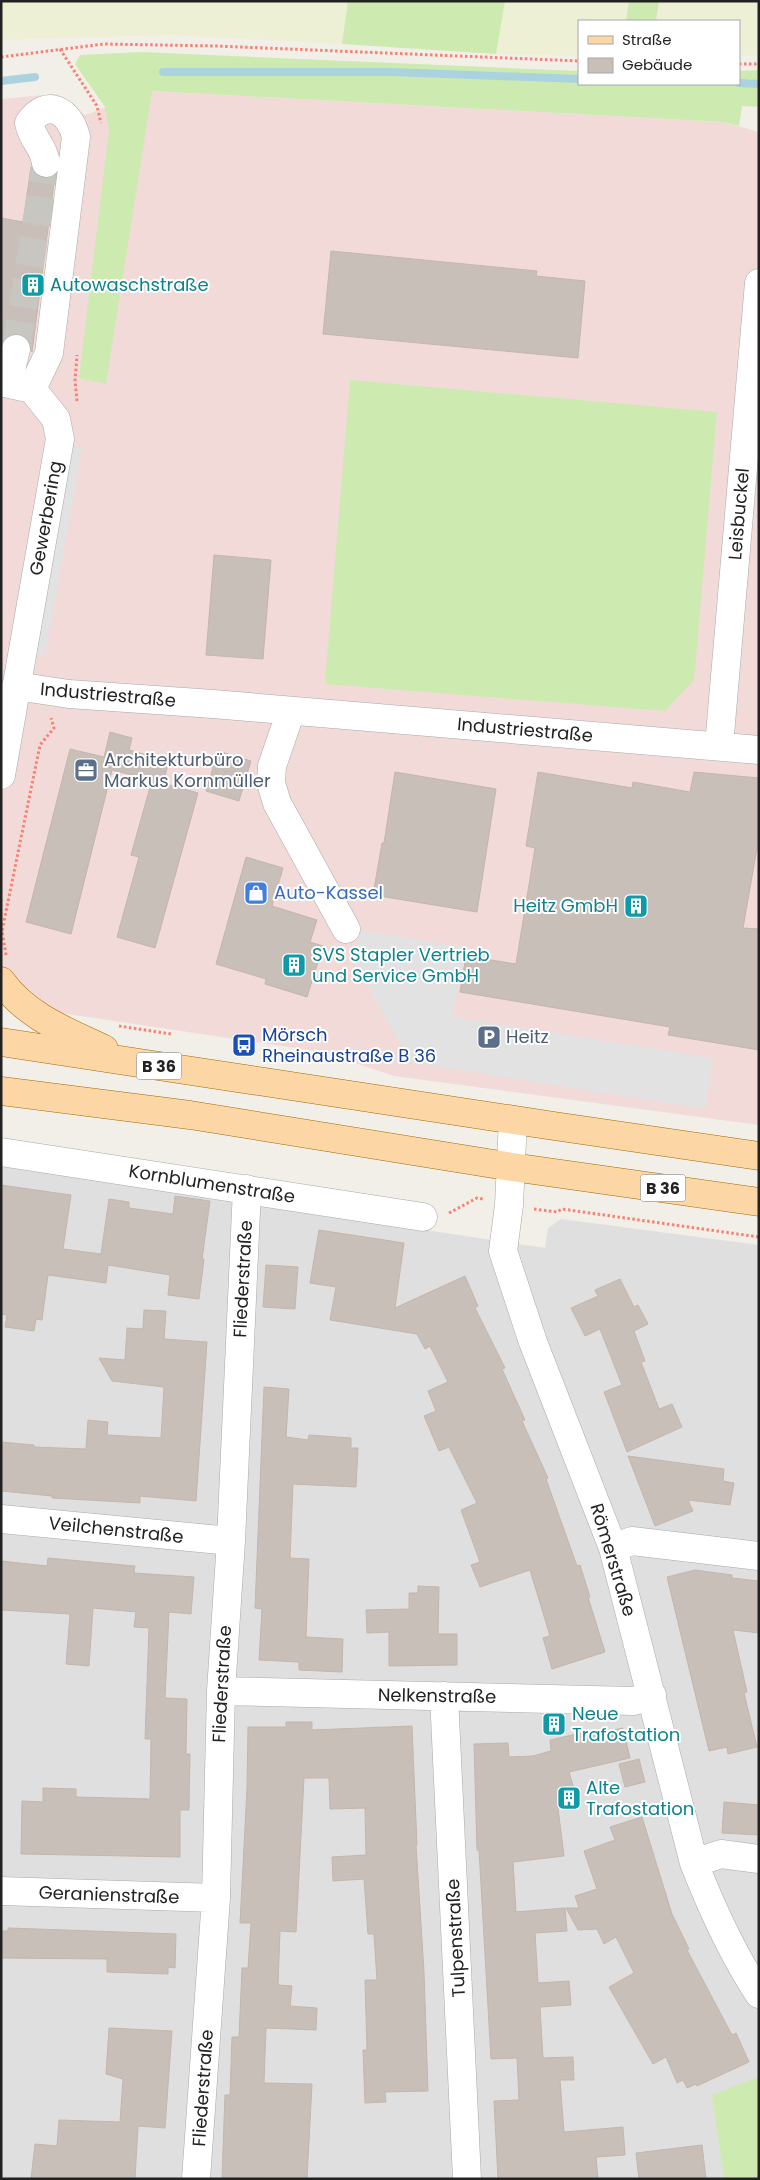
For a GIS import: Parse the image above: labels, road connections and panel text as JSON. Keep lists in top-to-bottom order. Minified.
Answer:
{"streets":{"main road":["B 36"],"street":["Leisbuckel","Gewerbering","Industriestraße","Kornblumenstraße","Fliederstraße","Veilchenstraße","Römerstraße","Nelkenstraße","Geranienstraße","Tulpenstraße"]},"crossings":[["Leisbuckel","Industriestraße"],["Gewerbering","Industriestraße"],["B 36","Römerstraße"],["Kornblumenstraße","Fliederstraße"],["Fliederstraße","Veilchenstraße"],["Fliederstraße","Nelkenstraße"],["Fliederstraße","Geranienstraße"],["Römerstraße","Nelkenstraße"],["Nelkenstraße","Tulpenstraße"]],"places":{"building":["Autowaschstraße","Heitz GmbH","SVS Stapler Vertrieb und Service GmbH","Neue Trafostation","Alte Trafostation"],"office":["Architekturbüro Markus Kornmüller"],"shop":["Auto-Kassel"],"parking":["Heitz"],"bus stop":["Mörsch Rheinaustraße B 36"]},"legend":["Straße","Gebäude"]}
